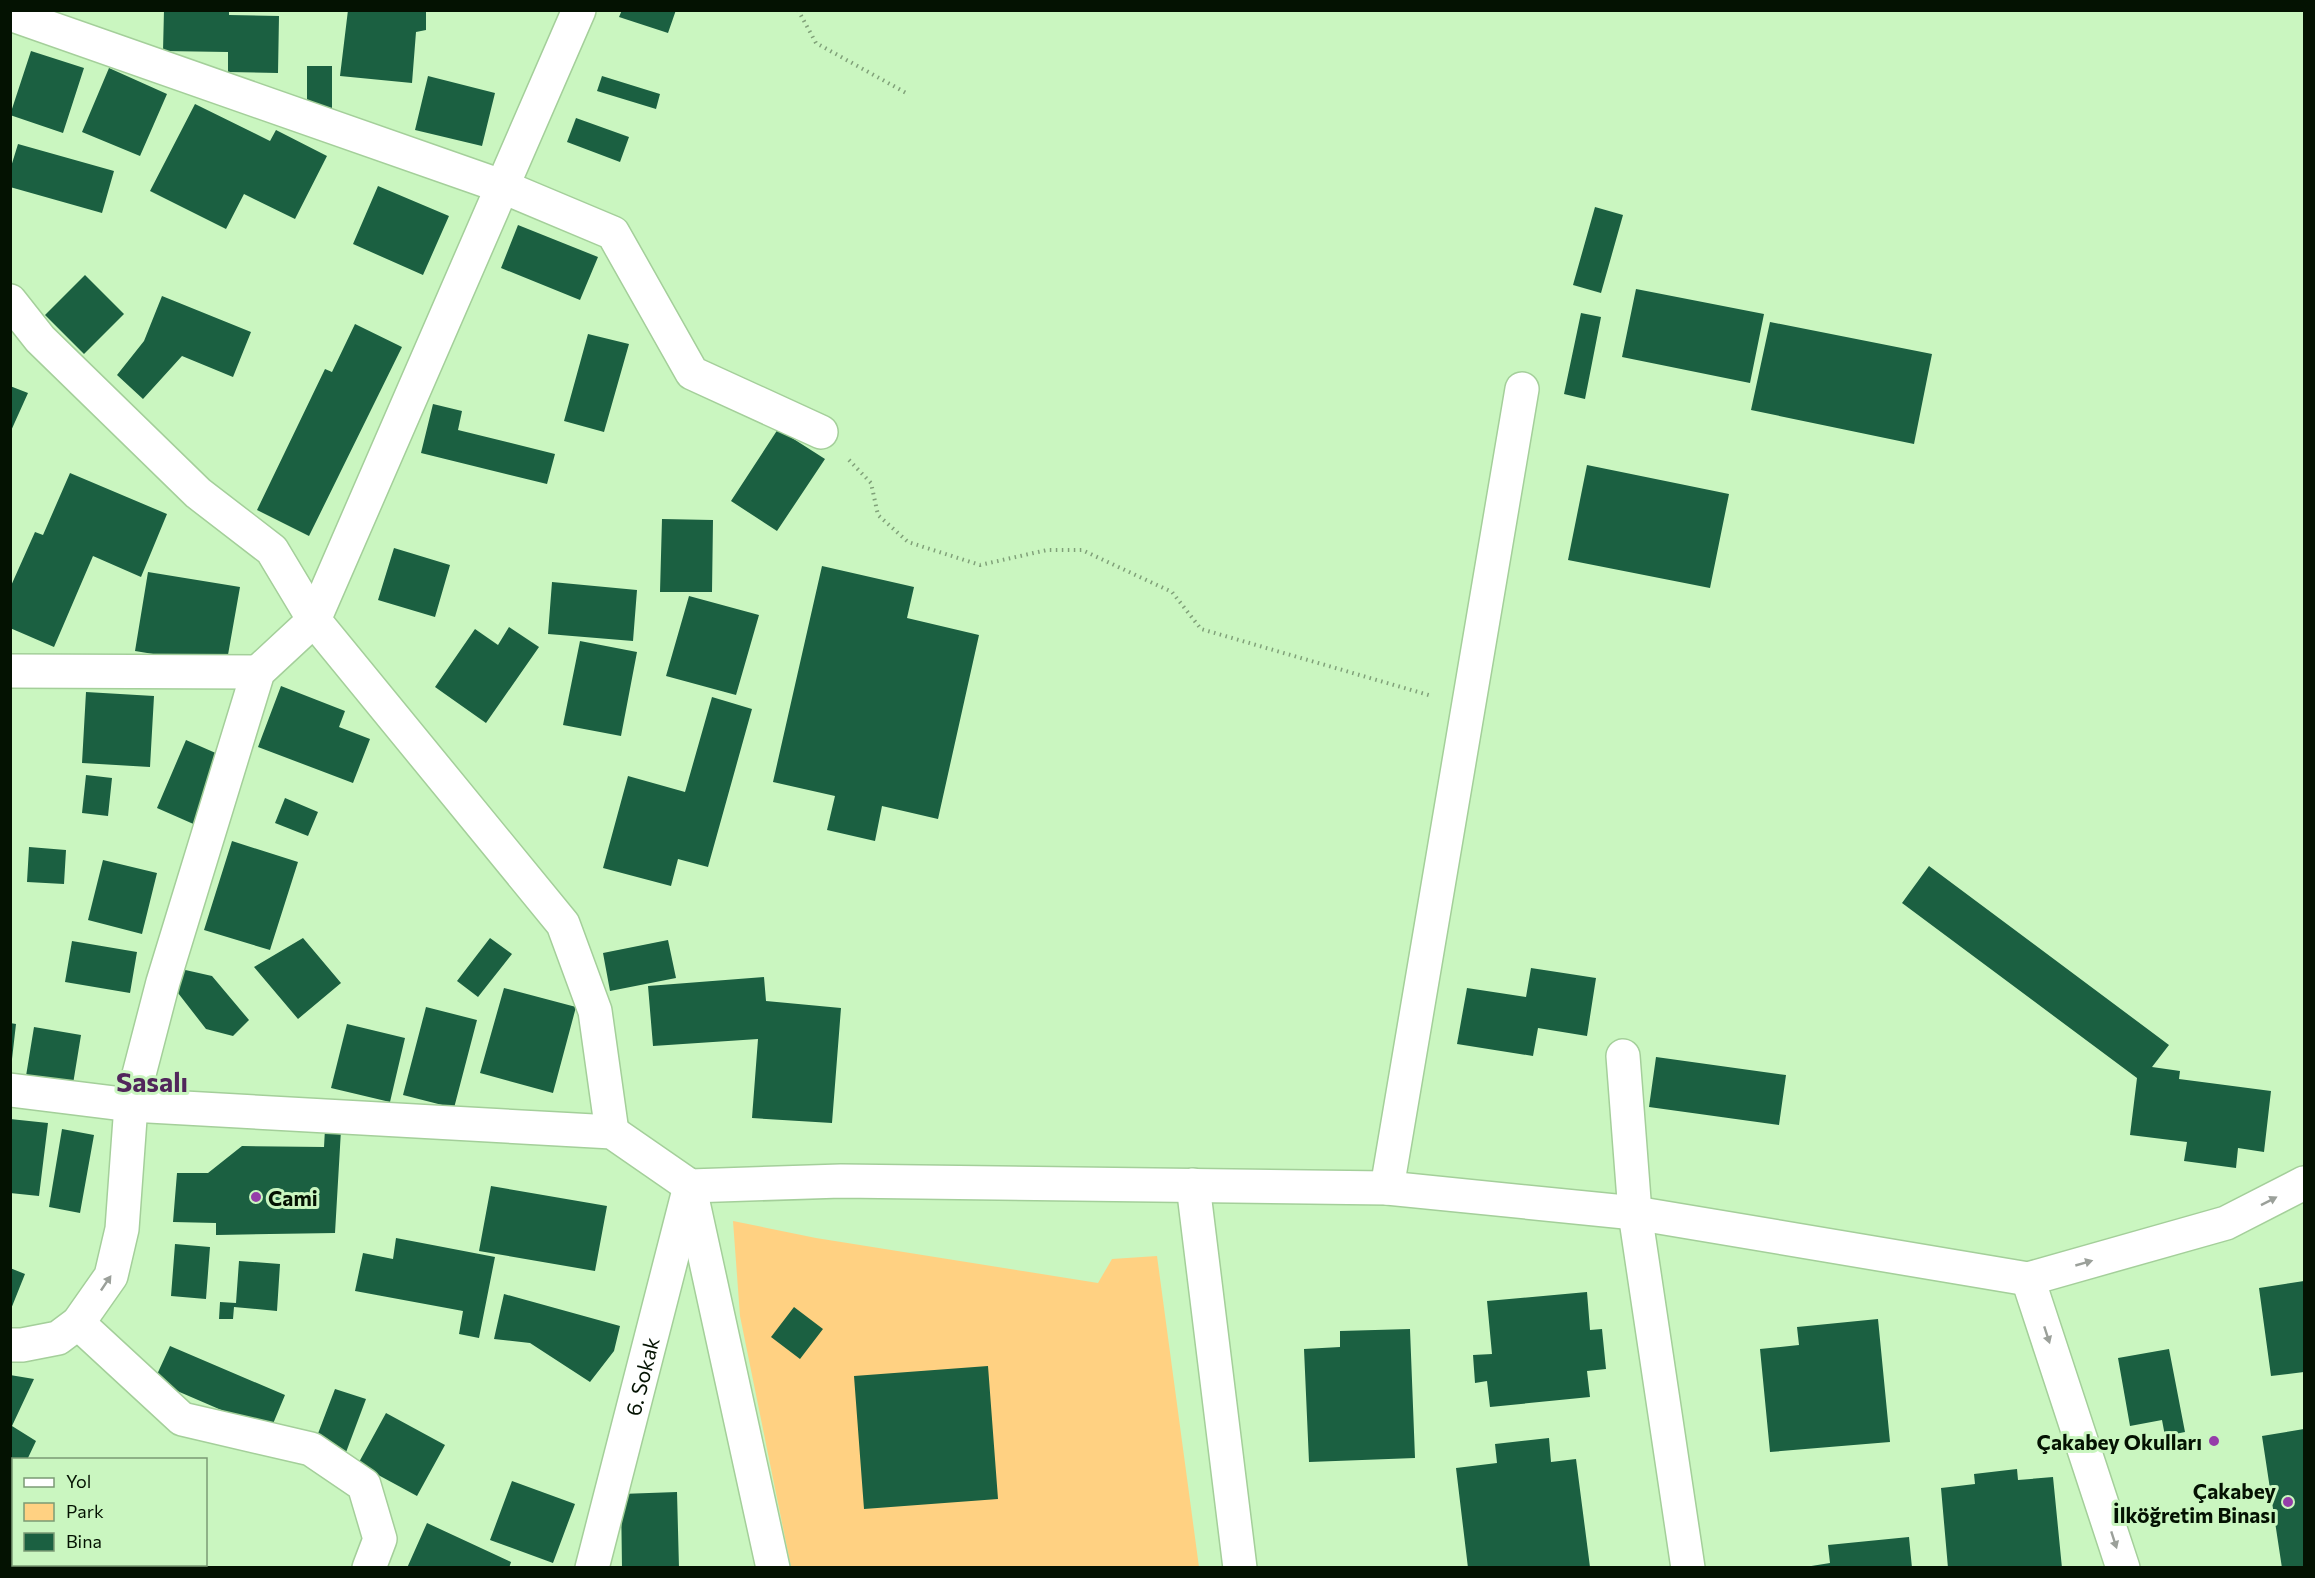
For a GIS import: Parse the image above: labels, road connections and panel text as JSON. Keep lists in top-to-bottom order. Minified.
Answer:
{"streets":{"street":["6. Sokak"]},"districts":["Sasalı"],"places":["Cami","Çakabey Okulları","Çakabey İlköğretim Binası"],"legend":["Yol","Park","Bina"]}
